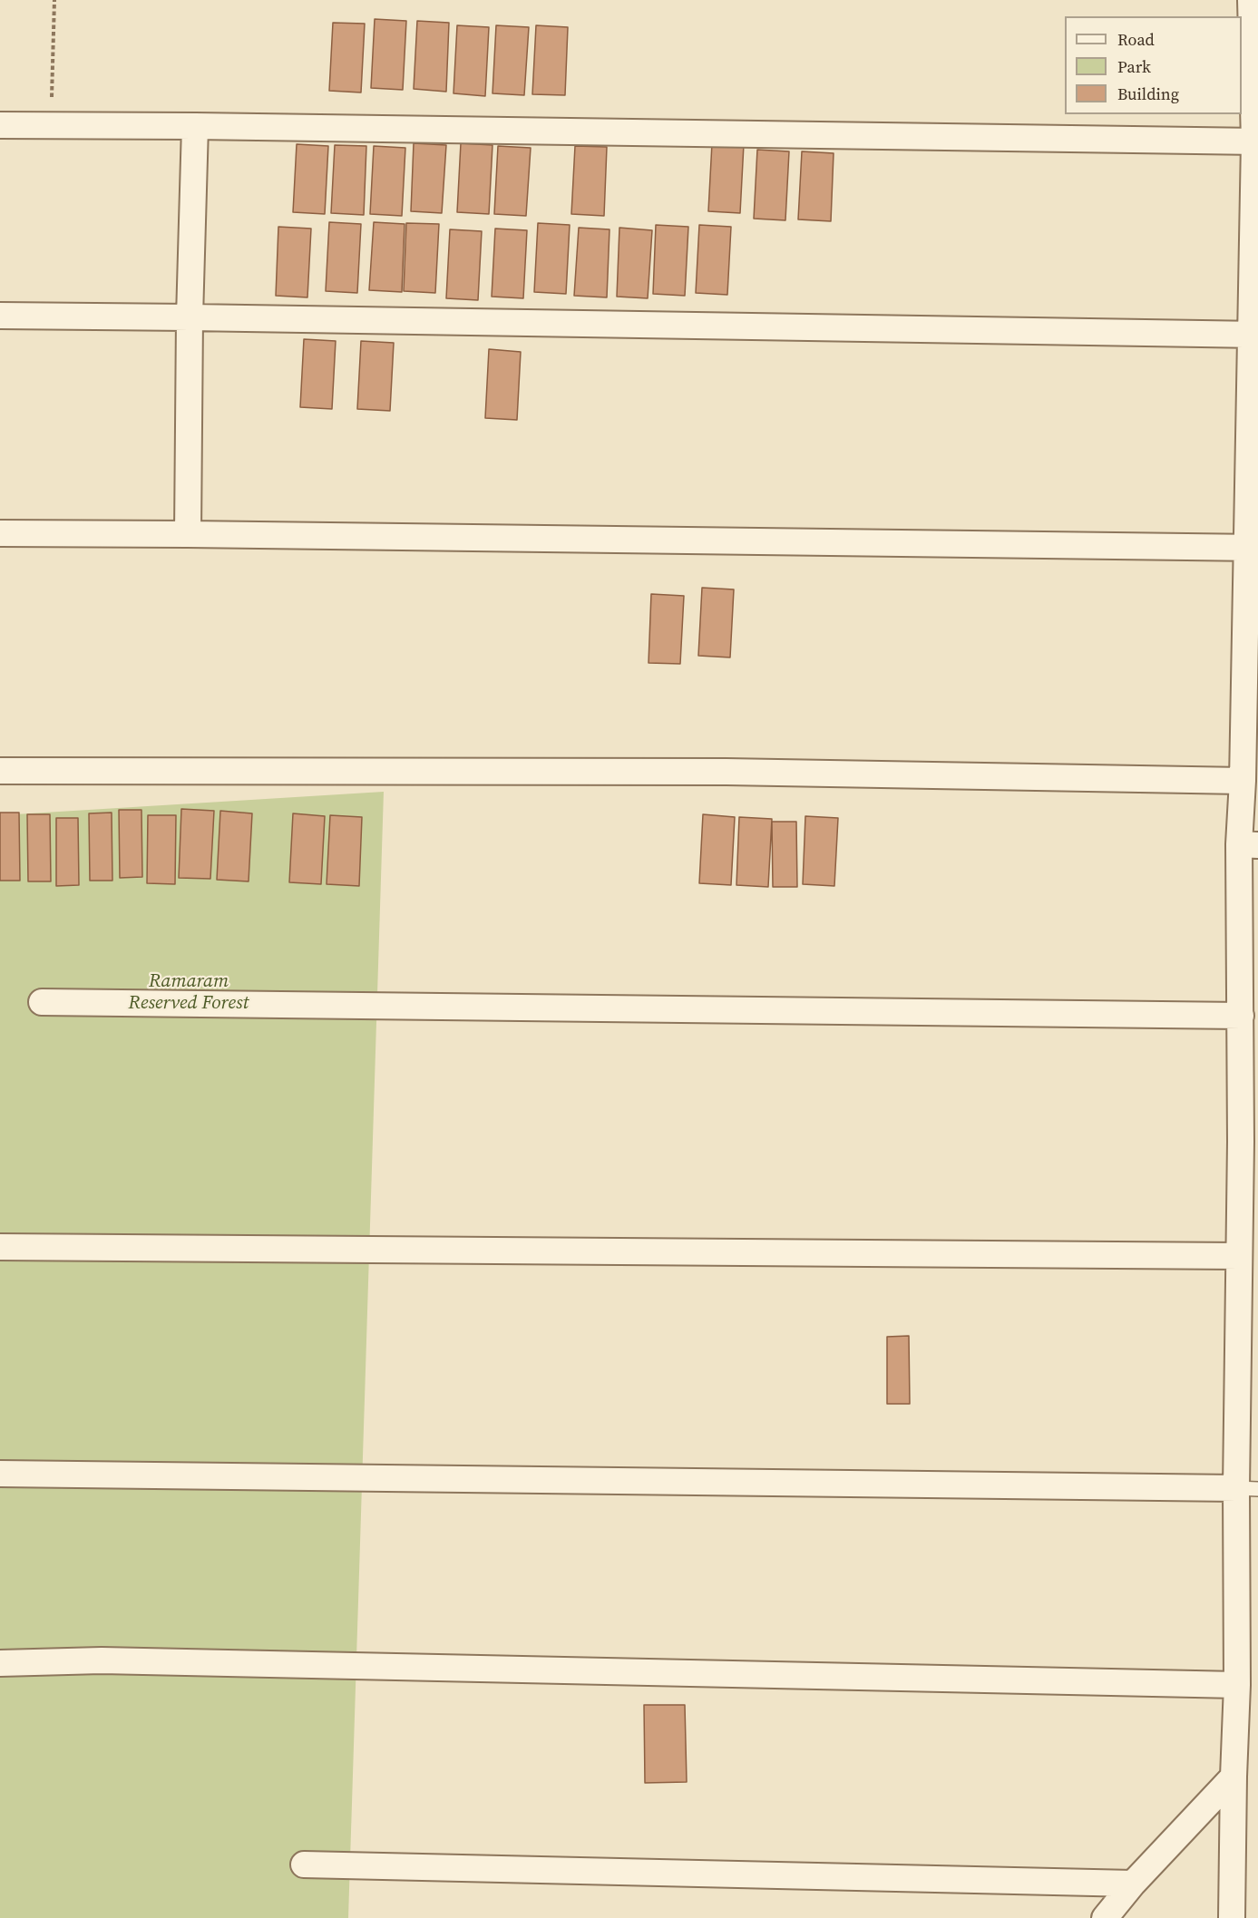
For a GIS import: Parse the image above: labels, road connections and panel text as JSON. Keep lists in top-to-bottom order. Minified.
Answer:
{"parks":["Ramaram Reserved Forest"],"legend":["Road","Park","Building"]}
